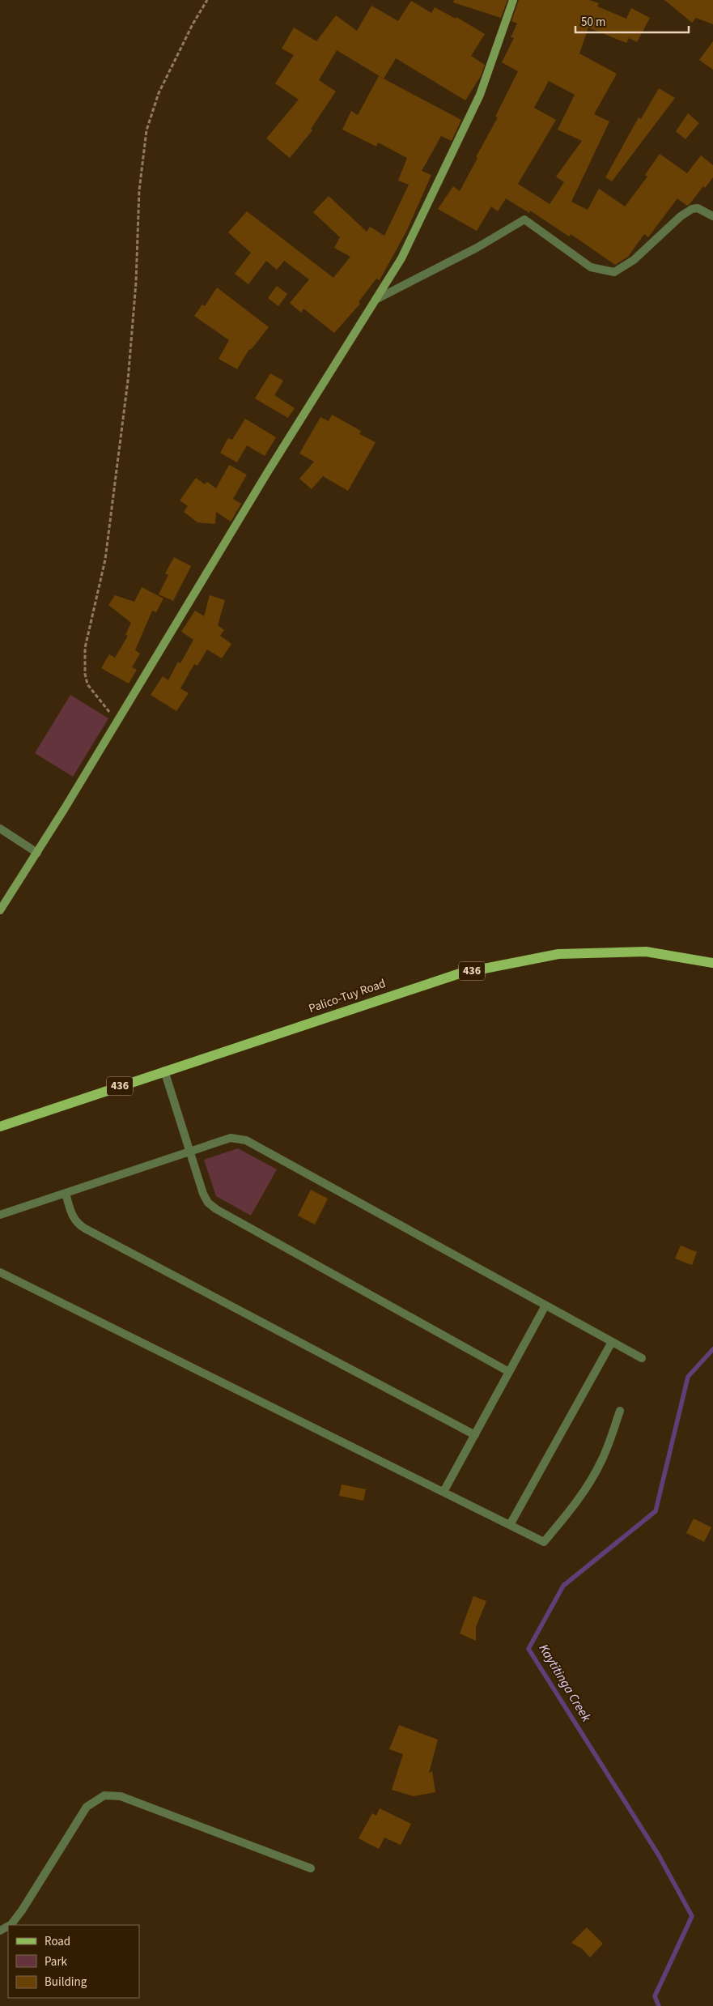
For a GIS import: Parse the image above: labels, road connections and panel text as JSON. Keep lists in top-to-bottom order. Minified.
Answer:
{"streets":{"main road":["436","Palico-Tuy Road"]},"water":["Kaytitinga Creek"],"legend":["Road","Park","Building"],"scale_bar":"50 m"}
